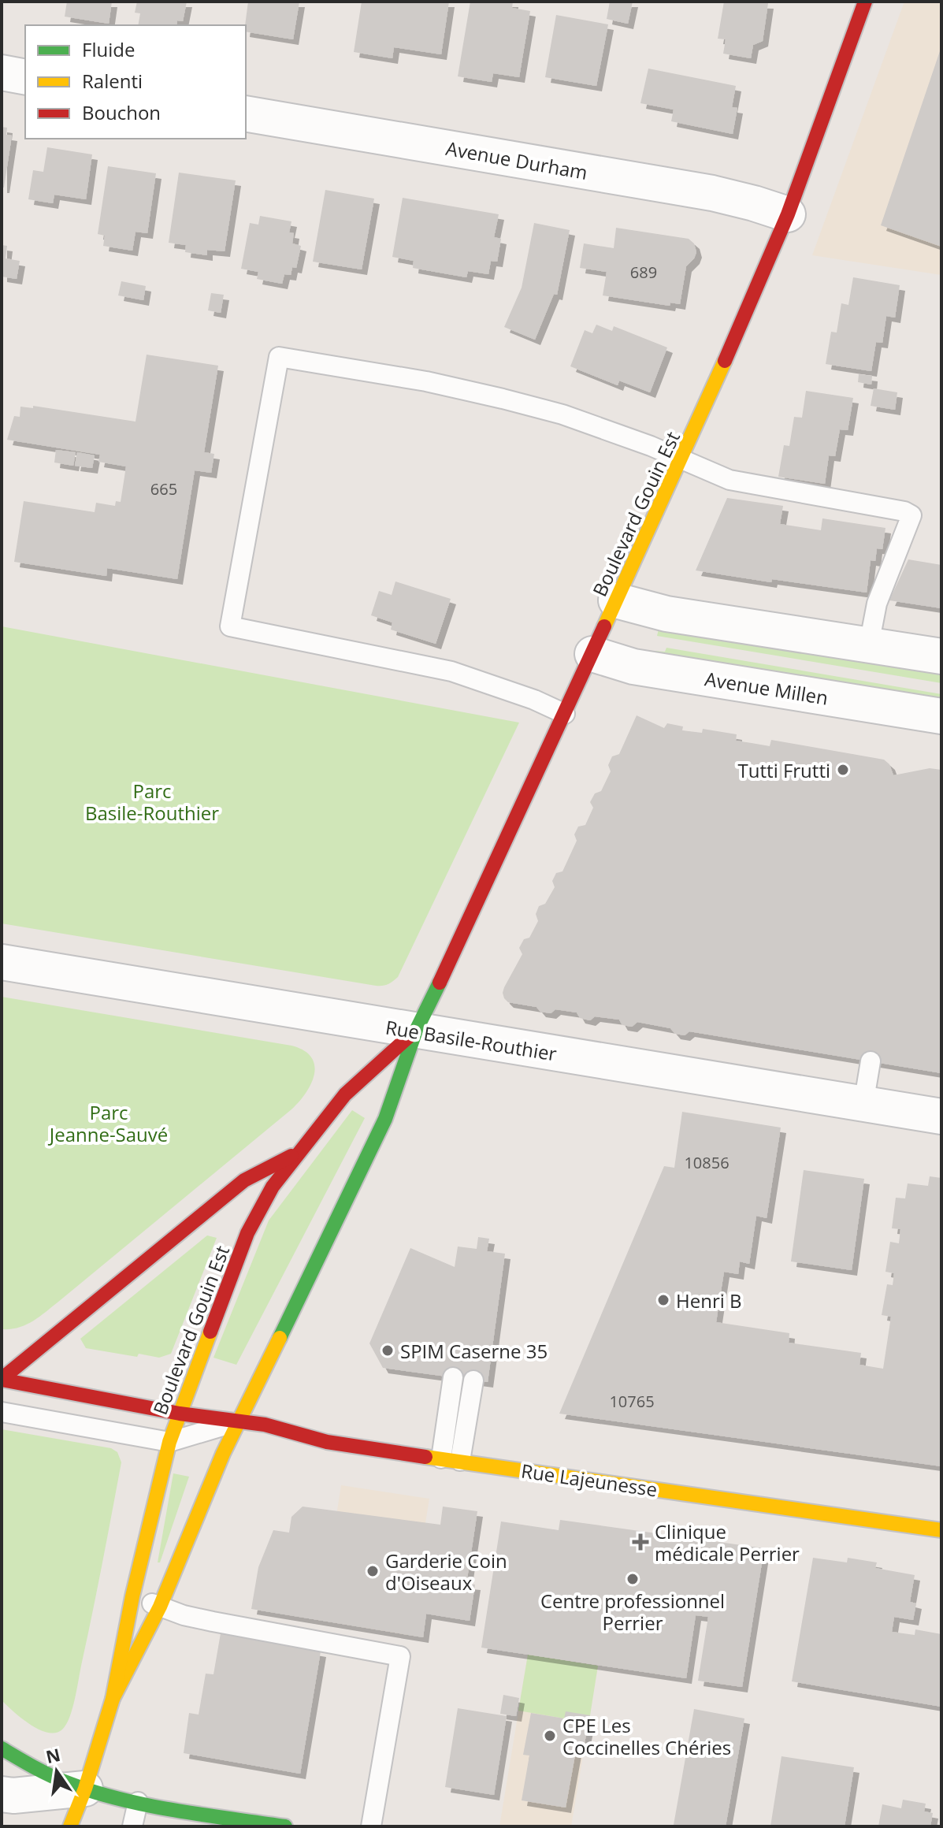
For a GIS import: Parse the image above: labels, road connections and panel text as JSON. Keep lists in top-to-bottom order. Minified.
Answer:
{"streets":{"street":["Avenue Durham","Boulevard Gouin Est","Avenue Millen","Rue Basile-Routhier","Rue Lajeunesse"]},"crossings":[["Avenue Durham","Boulevard Gouin Est"],["Boulevard Gouin Est","Avenue Millen"],["Boulevard Gouin Est","Rue Basile-Routhier"],["Boulevard Gouin Est","Rue Lajeunesse"]],"parks":["Parc Basile-Routhier","Parc Jeanne-Sauvé"],"places":{"other":["Tutti Frutti","Henri B","SPIM Caserne 35","Garderie Coin d'Oiseaux","Centre professionnel Perrier","CPE Les Coccinelles Chéries"],"health":["Clinique médicale Perrier"]},"house_numbers":["689","665","10856","10765"],"legend":["Fluide","Ralenti","Bouchon"],"north":"top"}
